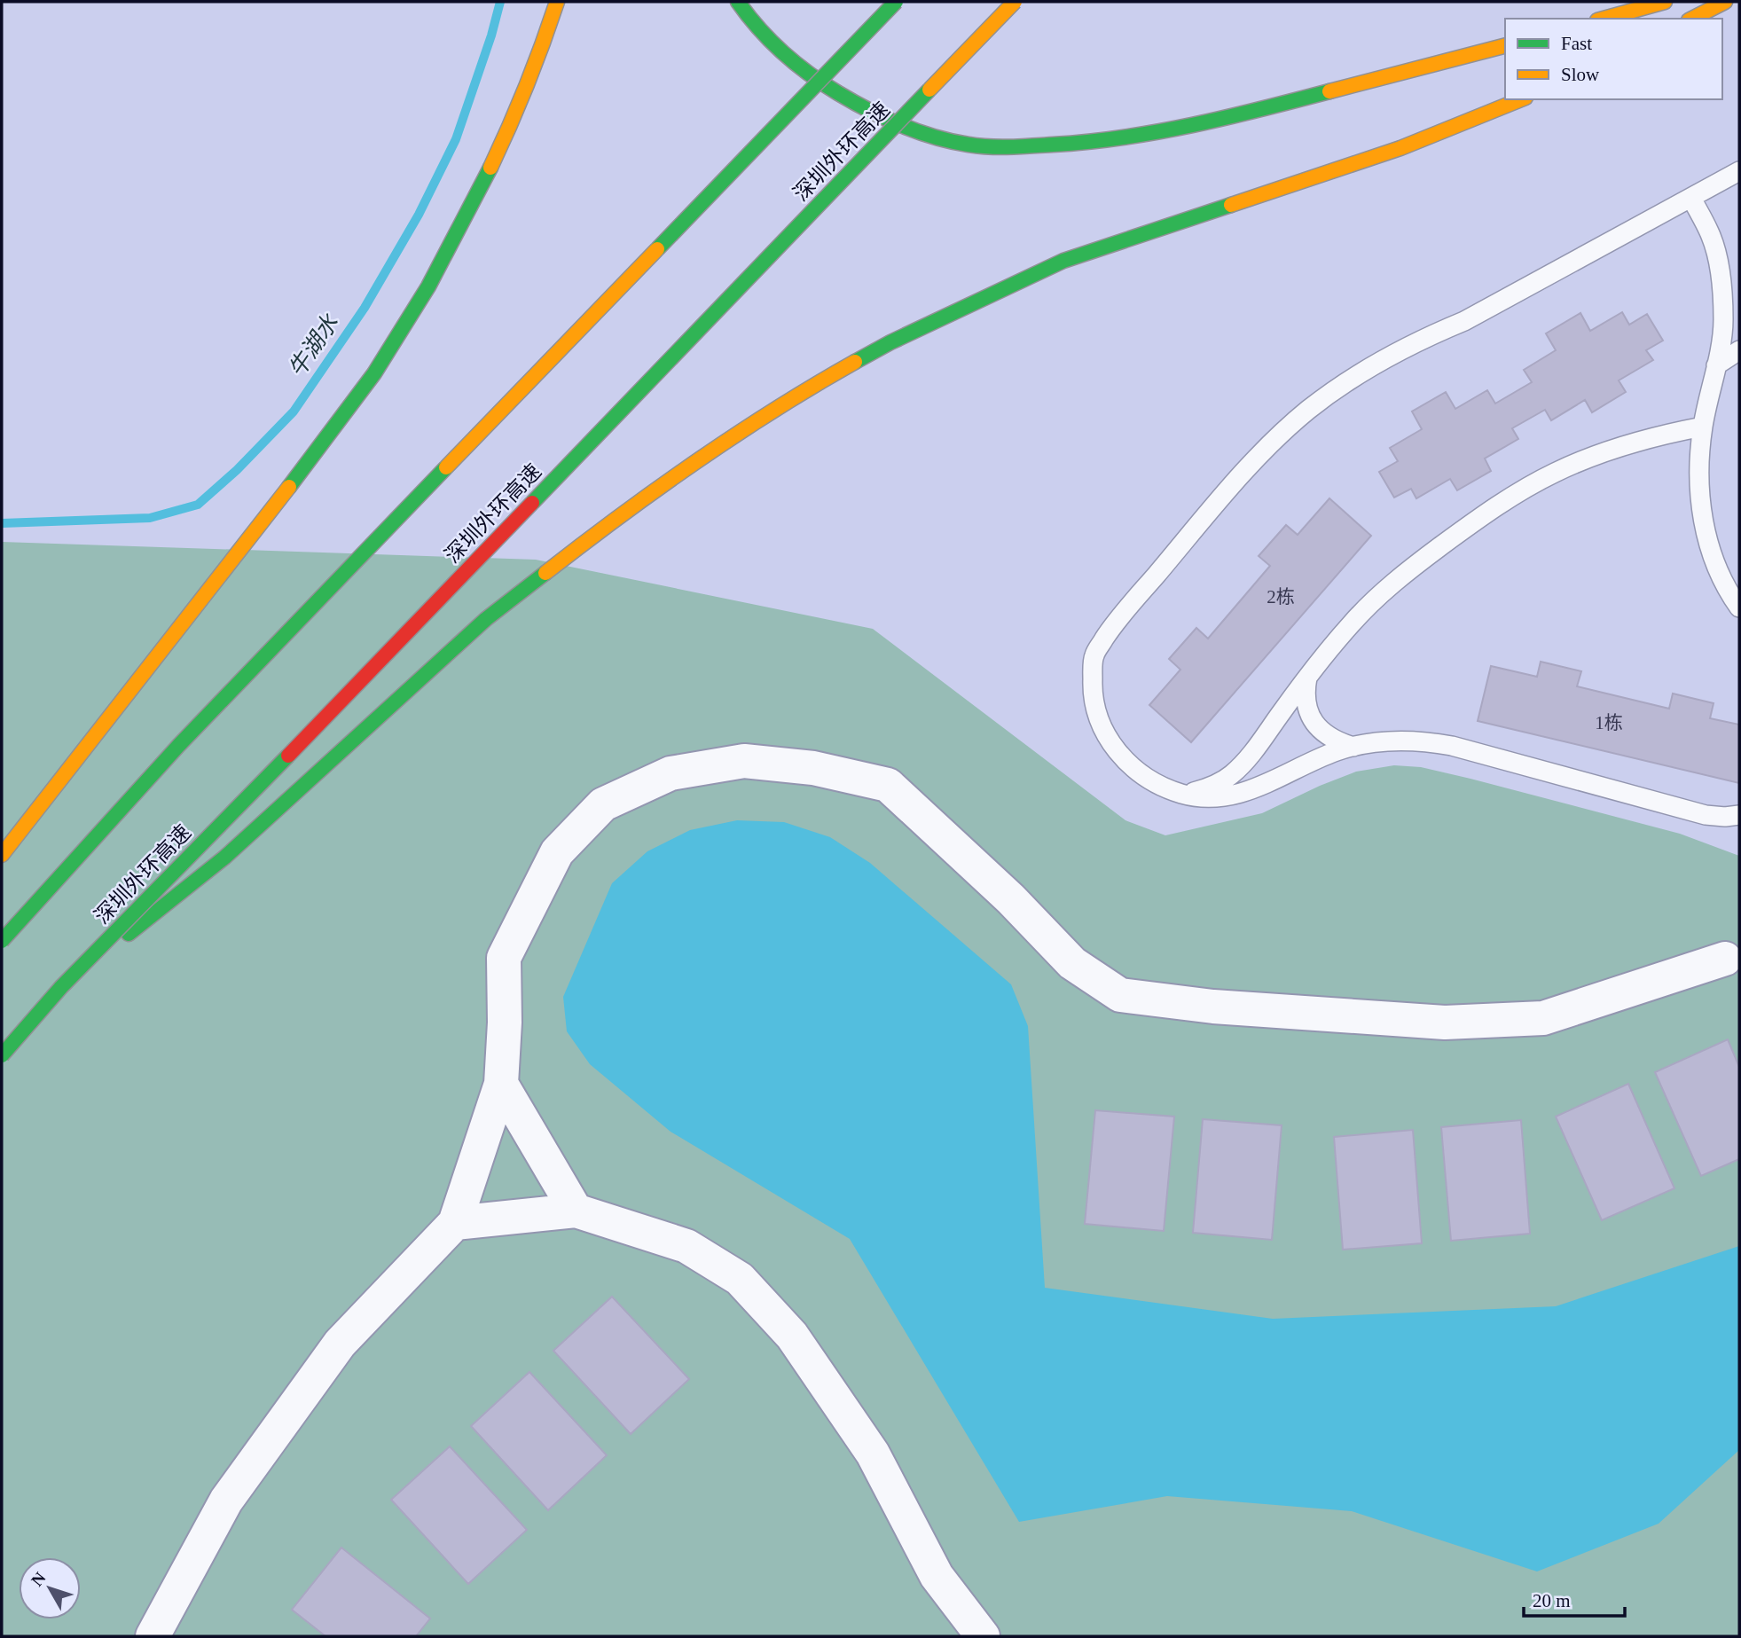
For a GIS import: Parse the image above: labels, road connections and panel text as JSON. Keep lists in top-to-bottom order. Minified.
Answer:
{"streets":{"highway":["深圳外环高速"]},"water":["牛湖水"],"house_numbers":["2栋","1栋"],"legend":["Fast","Slow"],"scale_bar":"20 m","north":"top left"}
